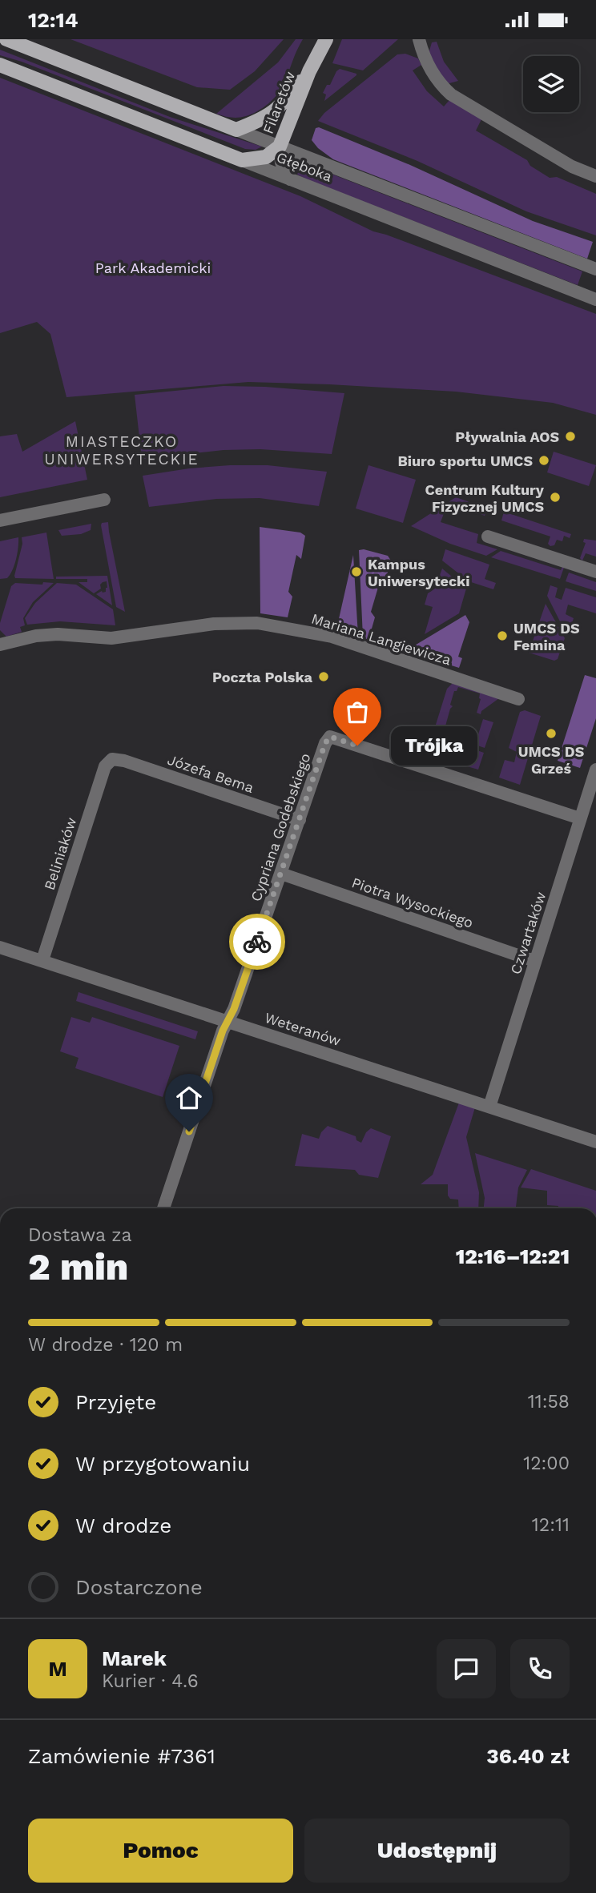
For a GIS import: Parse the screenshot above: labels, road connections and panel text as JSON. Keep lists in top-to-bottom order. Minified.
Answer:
{"streets":{"main road":["Filaretów","Głęboka"],"street":["Mariana Langiewicza","Józefa Bema","Cypriana Godebskiego","Beliniaków","Piotra Wysockiego","Czwartaków","Weteranów"]},"crossings":[["Filaretów","Głęboka"],["Józefa Bema","Cypriana Godebskiego"],["Józefa Bema","Beliniaków"],["Cypriana Godebskiego","Piotra Wysockiego"],["Cypriana Godebskiego","Czwartaków"],["Cypriana Godebskiego","Weteranów"],["Beliniaków","Weteranów"],["Piotra Wysockiego","Czwartaków"],["Czwartaków","Weteranów"]],"districts":["MIASTECZKO UNIWERSYTECKIE"],"parks":["Park Akademicki"],"places":["Pływalnia AOS","Biuro sportu UMCS","Centrum Kultury Fizycznej UMCS","Kampus Uniwersytecki","UMCS DS Femina","Poczta Polska","UMCS DS Grześ","Trójka"],"page":{"status":"12:14","bubble":"Trójka","heading":["2 min","Dostawa za","12:16–12:21"],"panel":["Marek","Kurier · 4.6","Zamówienie #7361","36.40 zł"],"bar":"W drodze · 120 m","list":[["Przyjęte","11:58"],["W przygotowaniu","12:00"],["W drodze","12:11"],"Dostarczone"],"round":"M","buttons":["Pomoc","Udostępnij"]}}
